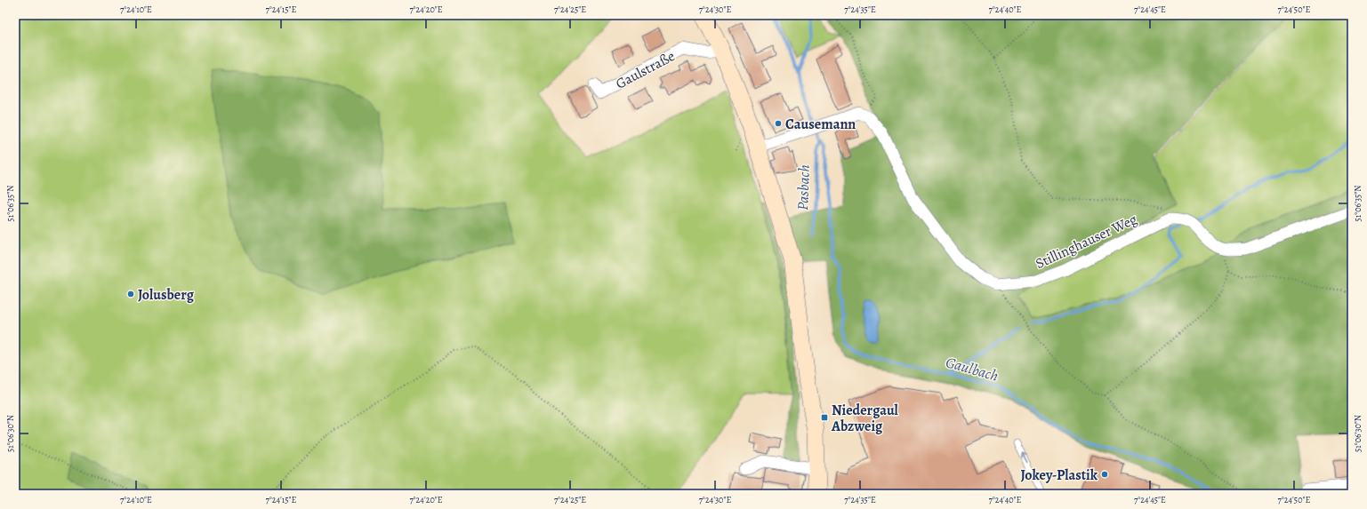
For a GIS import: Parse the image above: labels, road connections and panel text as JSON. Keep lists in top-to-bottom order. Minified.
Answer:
{"streets":{"street":["Gaulstraße","Stillinghauser Weg"]},"water":["Pasbach","Gaulbach"],"places":{"other":["Causemann","Jolusberg","Jokey-Plastik"],"transit":["Niedergaul Abzweig"]},"coordinates":["7°24'10\"E","7°24'15\"E","7°24'20\"E","7°24'25\"E","7°24'30\"E","7°24'35\"E","7°24'40\"E","7°24'45\"E","7°24'50\"E","51°06'35\"N","51°06'30\"N"]}
